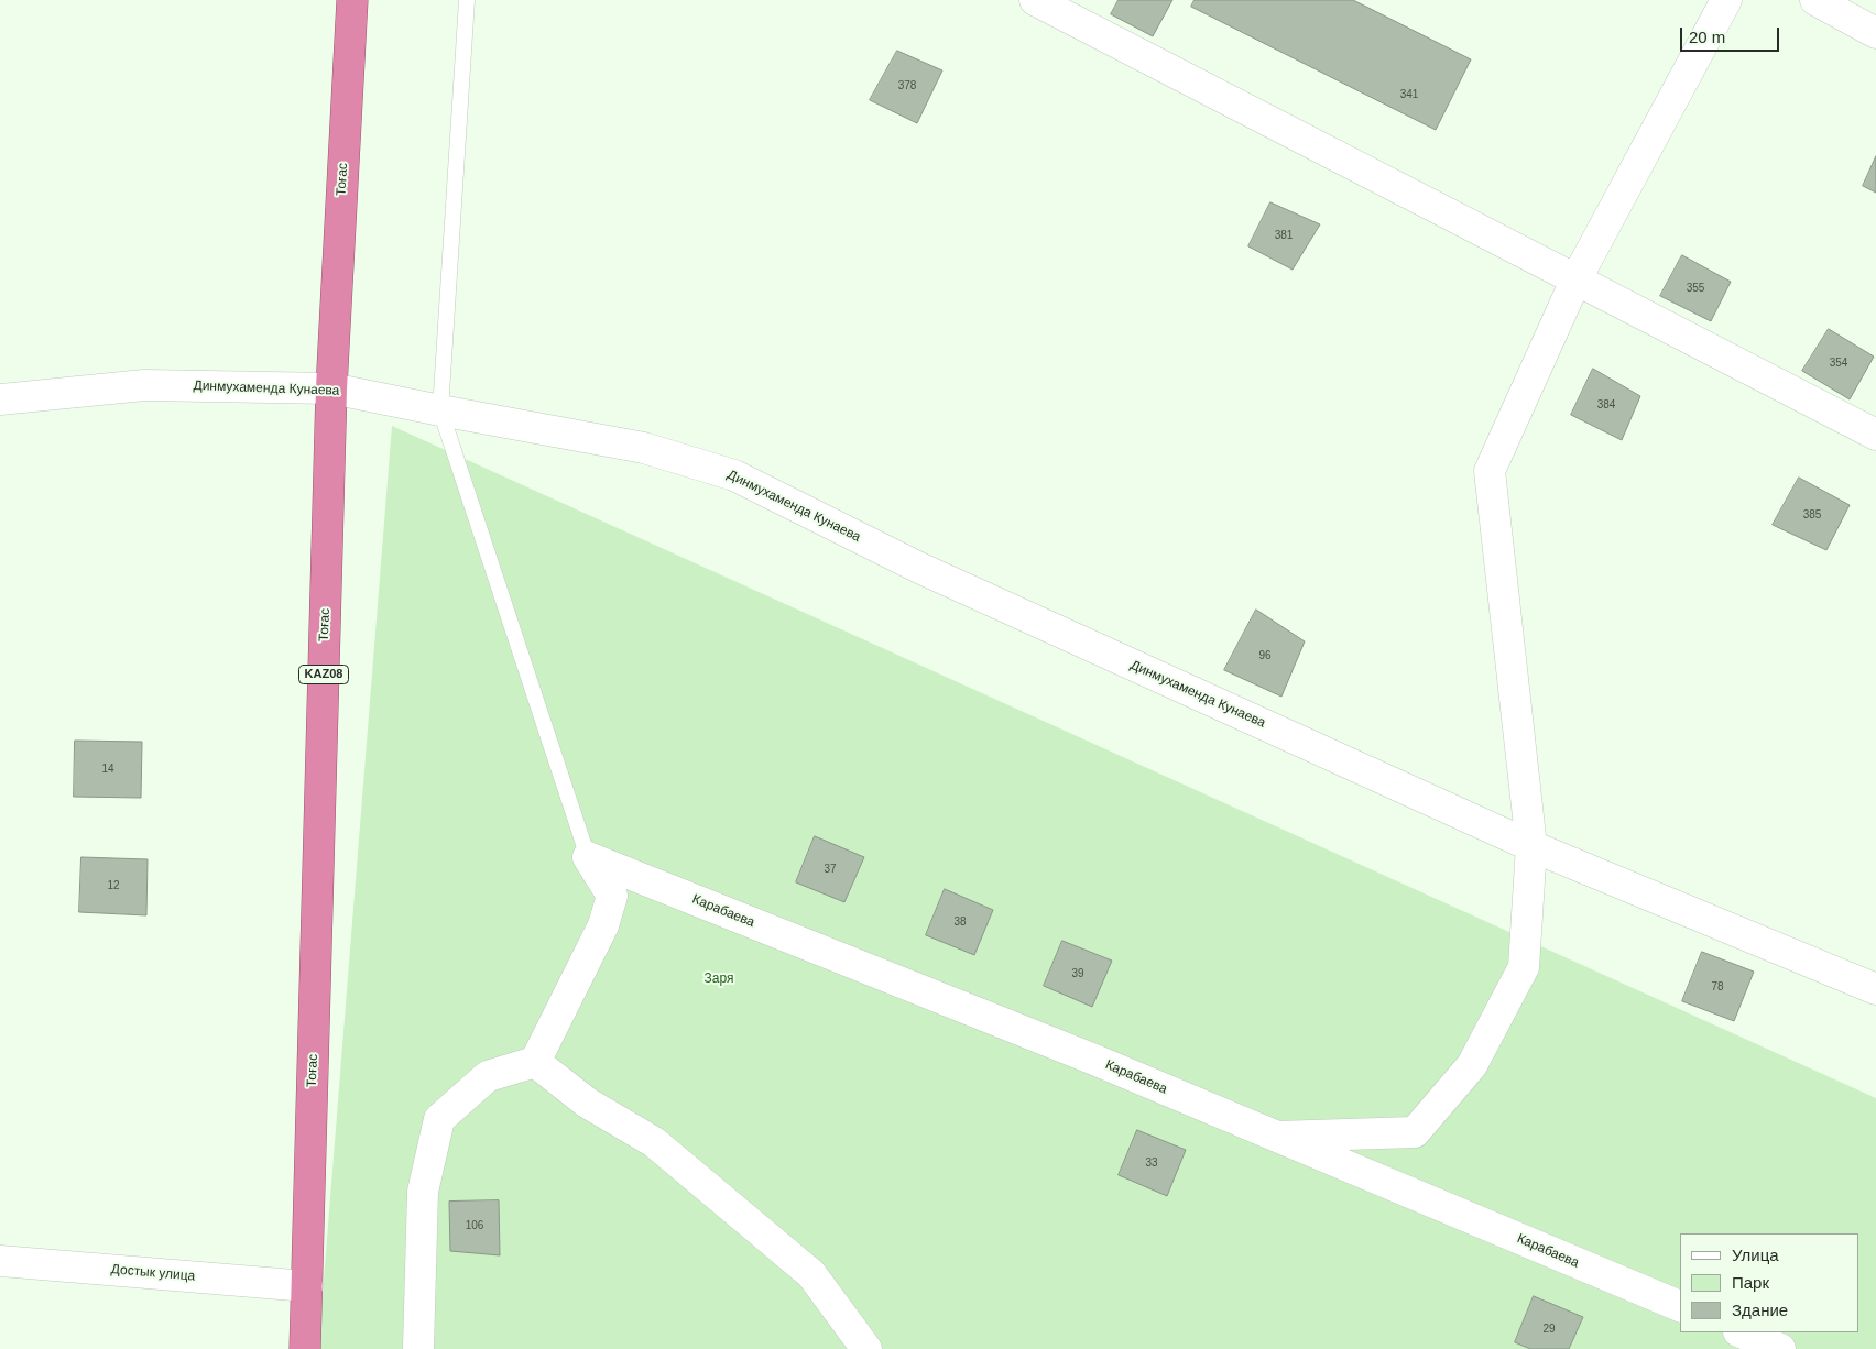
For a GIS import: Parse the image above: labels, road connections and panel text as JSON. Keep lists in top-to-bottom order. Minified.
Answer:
{"streets":{"highway":["Тоғас","KAZ08"],"street":["Динмухаменда Кунаева","Карабаева","Достык улица"]},"crossings":[["Тоғас","Динмухаменда Кунаева"],["Тоғас","Достык улица"]],"parks":["Заря"],"house_numbers":["378","341","381","355","354","384","385","96","14","37","12","38","39","78","33","106","29"],"legend":["Улица","Парк","Здание"],"scale_bar":"20 m"}
